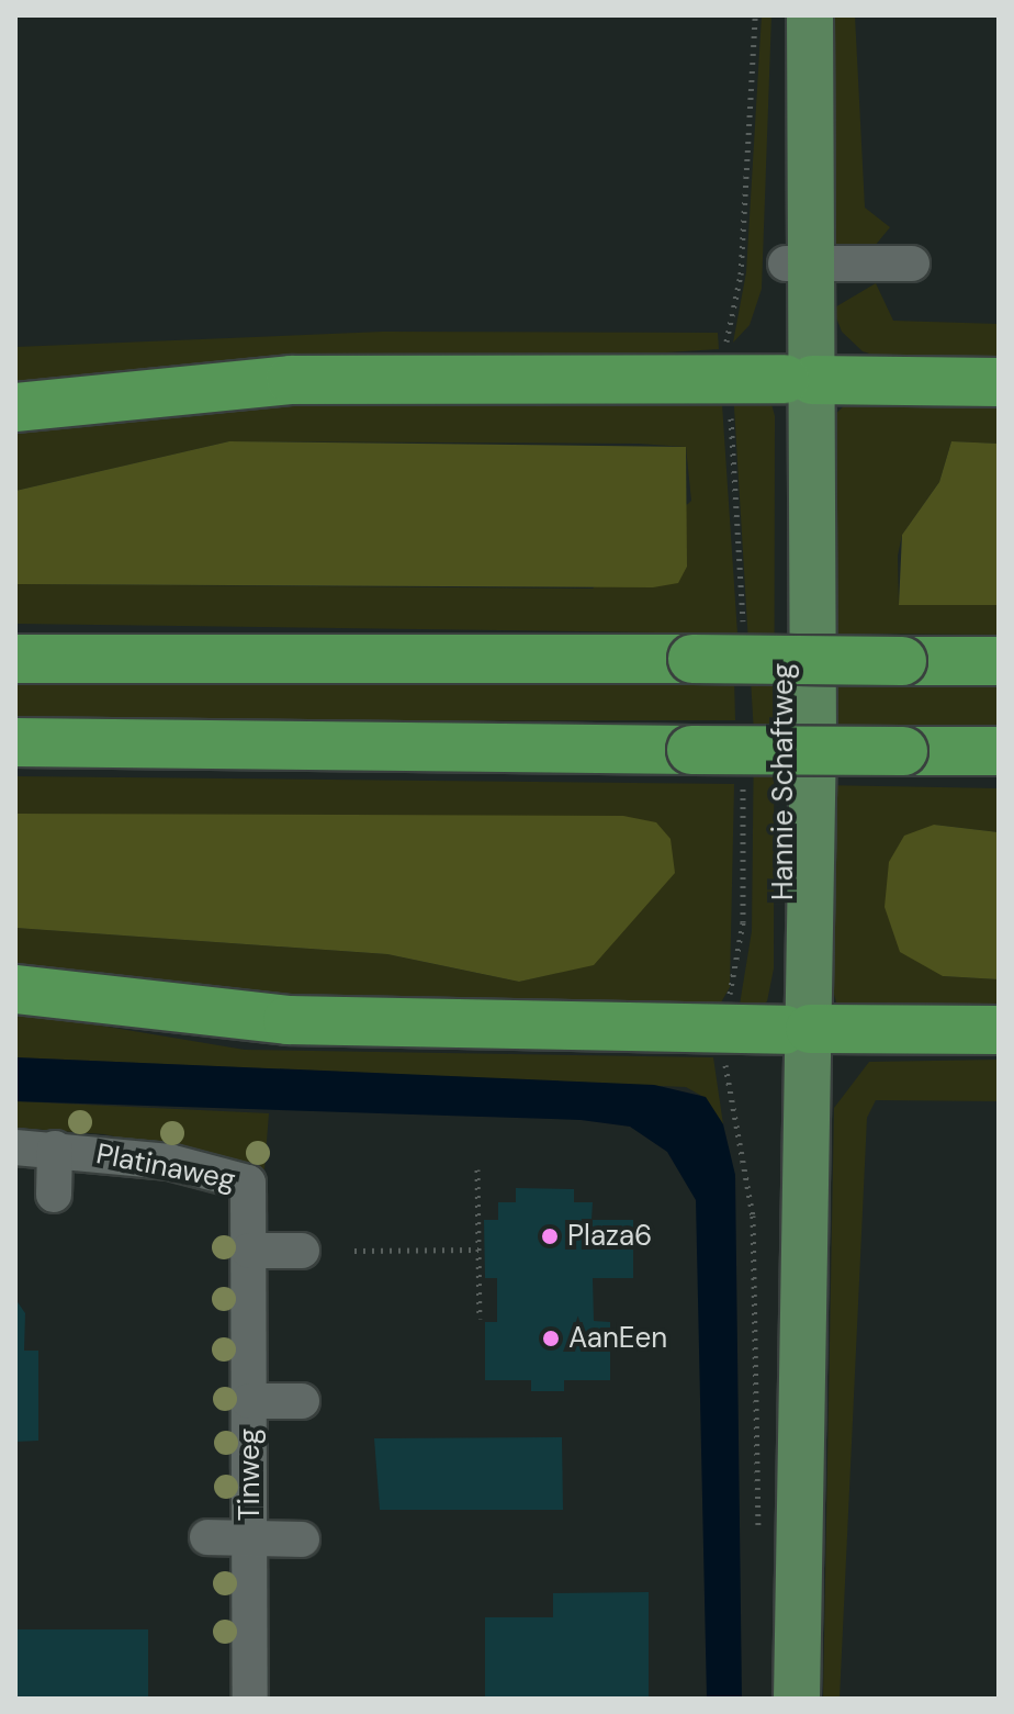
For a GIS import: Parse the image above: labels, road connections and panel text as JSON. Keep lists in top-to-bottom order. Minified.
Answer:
{"streets":{"main road":["Hannie Schaftweg"],"street":["Platinaweg","Tinweg"]},"crossings":[["Platinaweg","Tinweg"]],"places":["Plaza6","AanEen"]}
